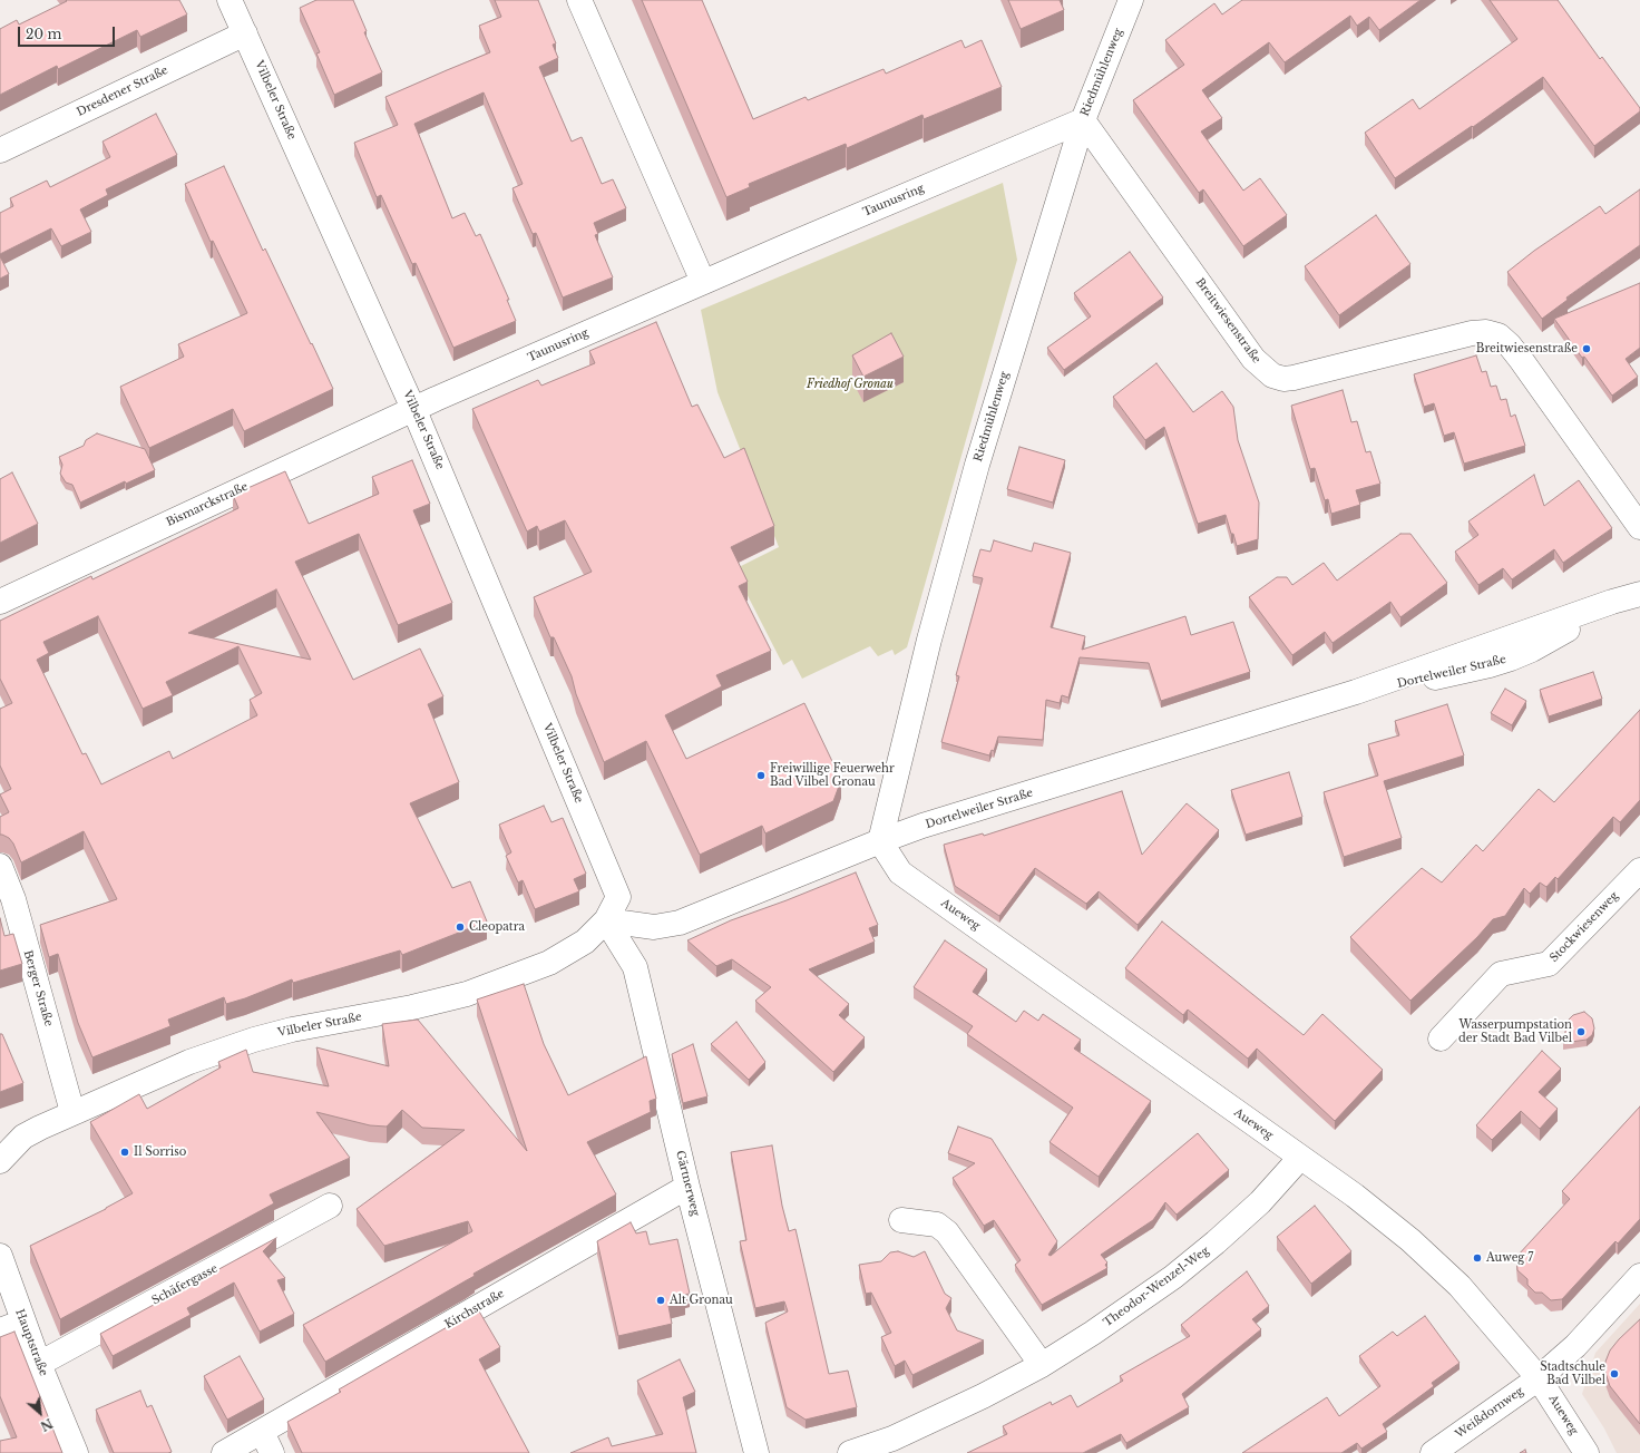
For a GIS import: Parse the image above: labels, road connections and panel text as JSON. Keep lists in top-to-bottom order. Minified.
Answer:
{"streets":{"street":["Riedmühlenweg","Dresdener Straße","Vilbeler Straße","Taunusring","Breitwiesenstraße","Bismarckstraße","Dortelweiler Straße","Aueweg","Stockwiesenweg","Berger Straße","Gärtnerweg","Schäfergasse","Theodor-Wenzel-Weg","Kirchstraße","Hauptstraße","Weißdornweg"]},"crossings":[["Riedmühlenweg","Taunusring"],["Riedmühlenweg","Breitwiesenstraße"],["Riedmühlenweg","Dortelweiler Straße"],["Riedmühlenweg","Aueweg"],["Dresdener Straße","Vilbeler Straße"],["Vilbeler Straße","Taunusring"],["Vilbeler Straße","Bismarckstraße"],["Vilbeler Straße","Dortelweiler Straße"],["Vilbeler Straße","Berger Straße"],["Vilbeler Straße","Gärtnerweg"],["Taunusring","Breitwiesenstraße"],["Taunusring","Bismarckstraße"],["Dortelweiler Straße","Aueweg"],["Dortelweiler Straße","Gärtnerweg"],["Aueweg","Theodor-Wenzel-Weg"],["Aueweg","Weißdornweg"],["Gärtnerweg","Kirchstraße"],["Schäfergasse","Hauptstraße"]],"parks":["Friedhof Gronau"],"places":["Breitwiesenstraße","Freiwillige Feuerwehr Bad Vilbel Gronau","Cleopatra","Wasserpumpstation der Stadt Bad Vilbel","Il Sorriso","Auweg 7","Alt Gronau","Stadtschule Bad Vilbel"],"scale_bar":"20 m","north":"bottom right"}
